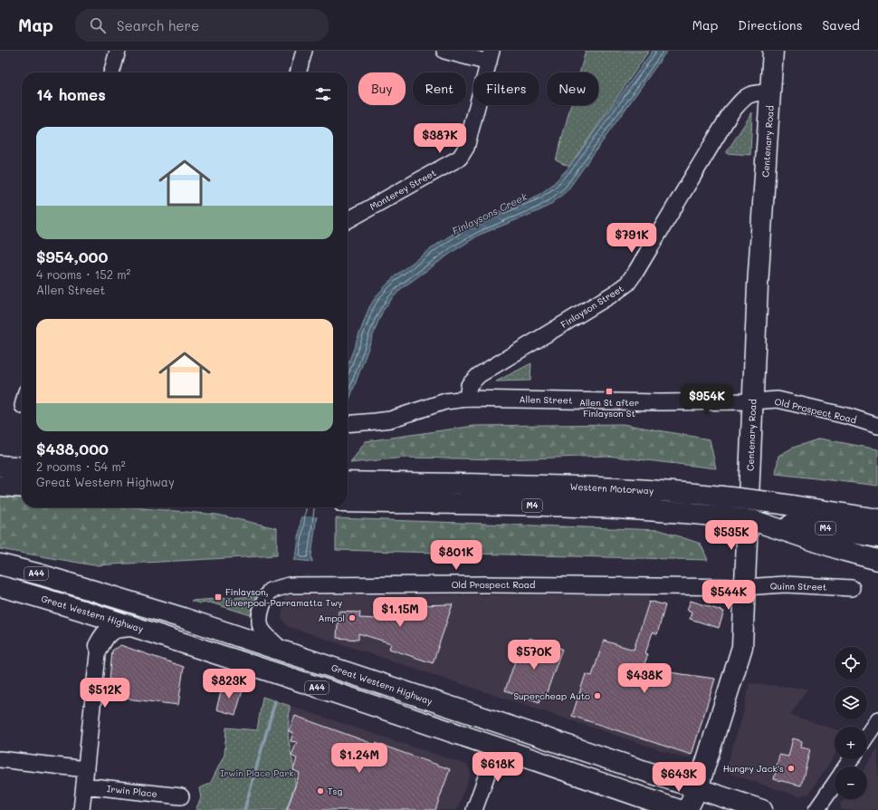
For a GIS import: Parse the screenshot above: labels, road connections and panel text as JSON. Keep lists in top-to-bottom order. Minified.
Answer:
{"streets":{"main road":["Centenary Road","Western Motorway","M4","A44","Great Western Highway"],"street":["Monterey Street","Finlayson Street","Allen Street","Old Prospect Road","Quinn Street","Irwin Place"]},"crossings":[["Centenary Road","Finlayson Street"],["Centenary Road","Allen Street"],["Centenary Road","Old Prospect Road"],["Centenary Road","Quinn Street"],["Centenary Road","Great Western Highway"],["Finlayson Street","Allen Street"],["Allen Street","Old Prospect Road"],["Old Prospect Road","Quinn Street"],["Old Prospect Road","Great Western Highway"]],"water":["Finlaysons Creek"],"parks":["Irwin Place Park"],"places":{"transit":["Allen St after Finlayson St","Finlayson, Liverpool-Parramatta Twy"],"other":["Ampol","Supercheap Auto","Hungry Jack's","Tsg"]},"page":{"header":"Map","search":"Search here","nav":["Map","Directions","Saved"],"chip":["Buy","Rent","Filters","New"],"heading":"14 homes","list":[{"name":"$954,000","note":"4 rooms · 152 m² · Allen Street"},{"name":"$438,000","note":"2 rooms · 54 m² · Great Western Highway"}],"price":["$387K","$791K","$954K","$535K","$801K","$544K","$1.15M","$570K","$438K","$823K","$512K","$1.24M","$618K","$643K"],"map_buttons":["+","−"]}}
